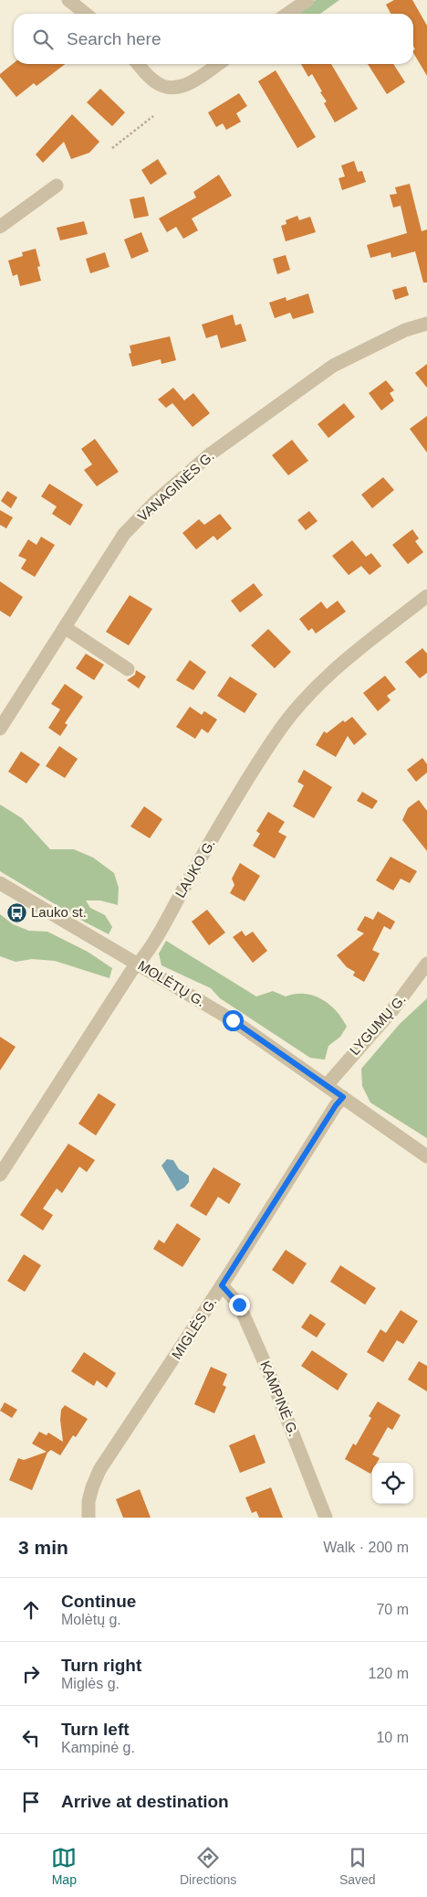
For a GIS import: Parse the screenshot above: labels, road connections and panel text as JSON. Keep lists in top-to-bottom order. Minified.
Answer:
{"streets":{"street":["VANAGINĖS G.","LAUKO G.","MOLĖTŲ G.","LYGUMŲ G.","MIGLĖS G.","KAMPINĖ G."]},"crossings":[["LAUKO G.","MOLĖTŲ G."],["MOLĖTŲ G.","LYGUMŲ G."],["MOLĖTŲ G.","MIGLĖS G."],["MIGLĖS G.","KAMPINĖ G."]],"places":{"bus stop":["Lauko st."]},"page":{"search":"Search here","heading":["3 min","Walk · 200 m"],"list":[["Continue","Molėtų g.","70 m"],["Turn right","Miglės g.","120 m"],["Turn left","Kampinė g.","10 m"],"Arrive at destination"],"nav":["Map","Directions","Saved"]}}
